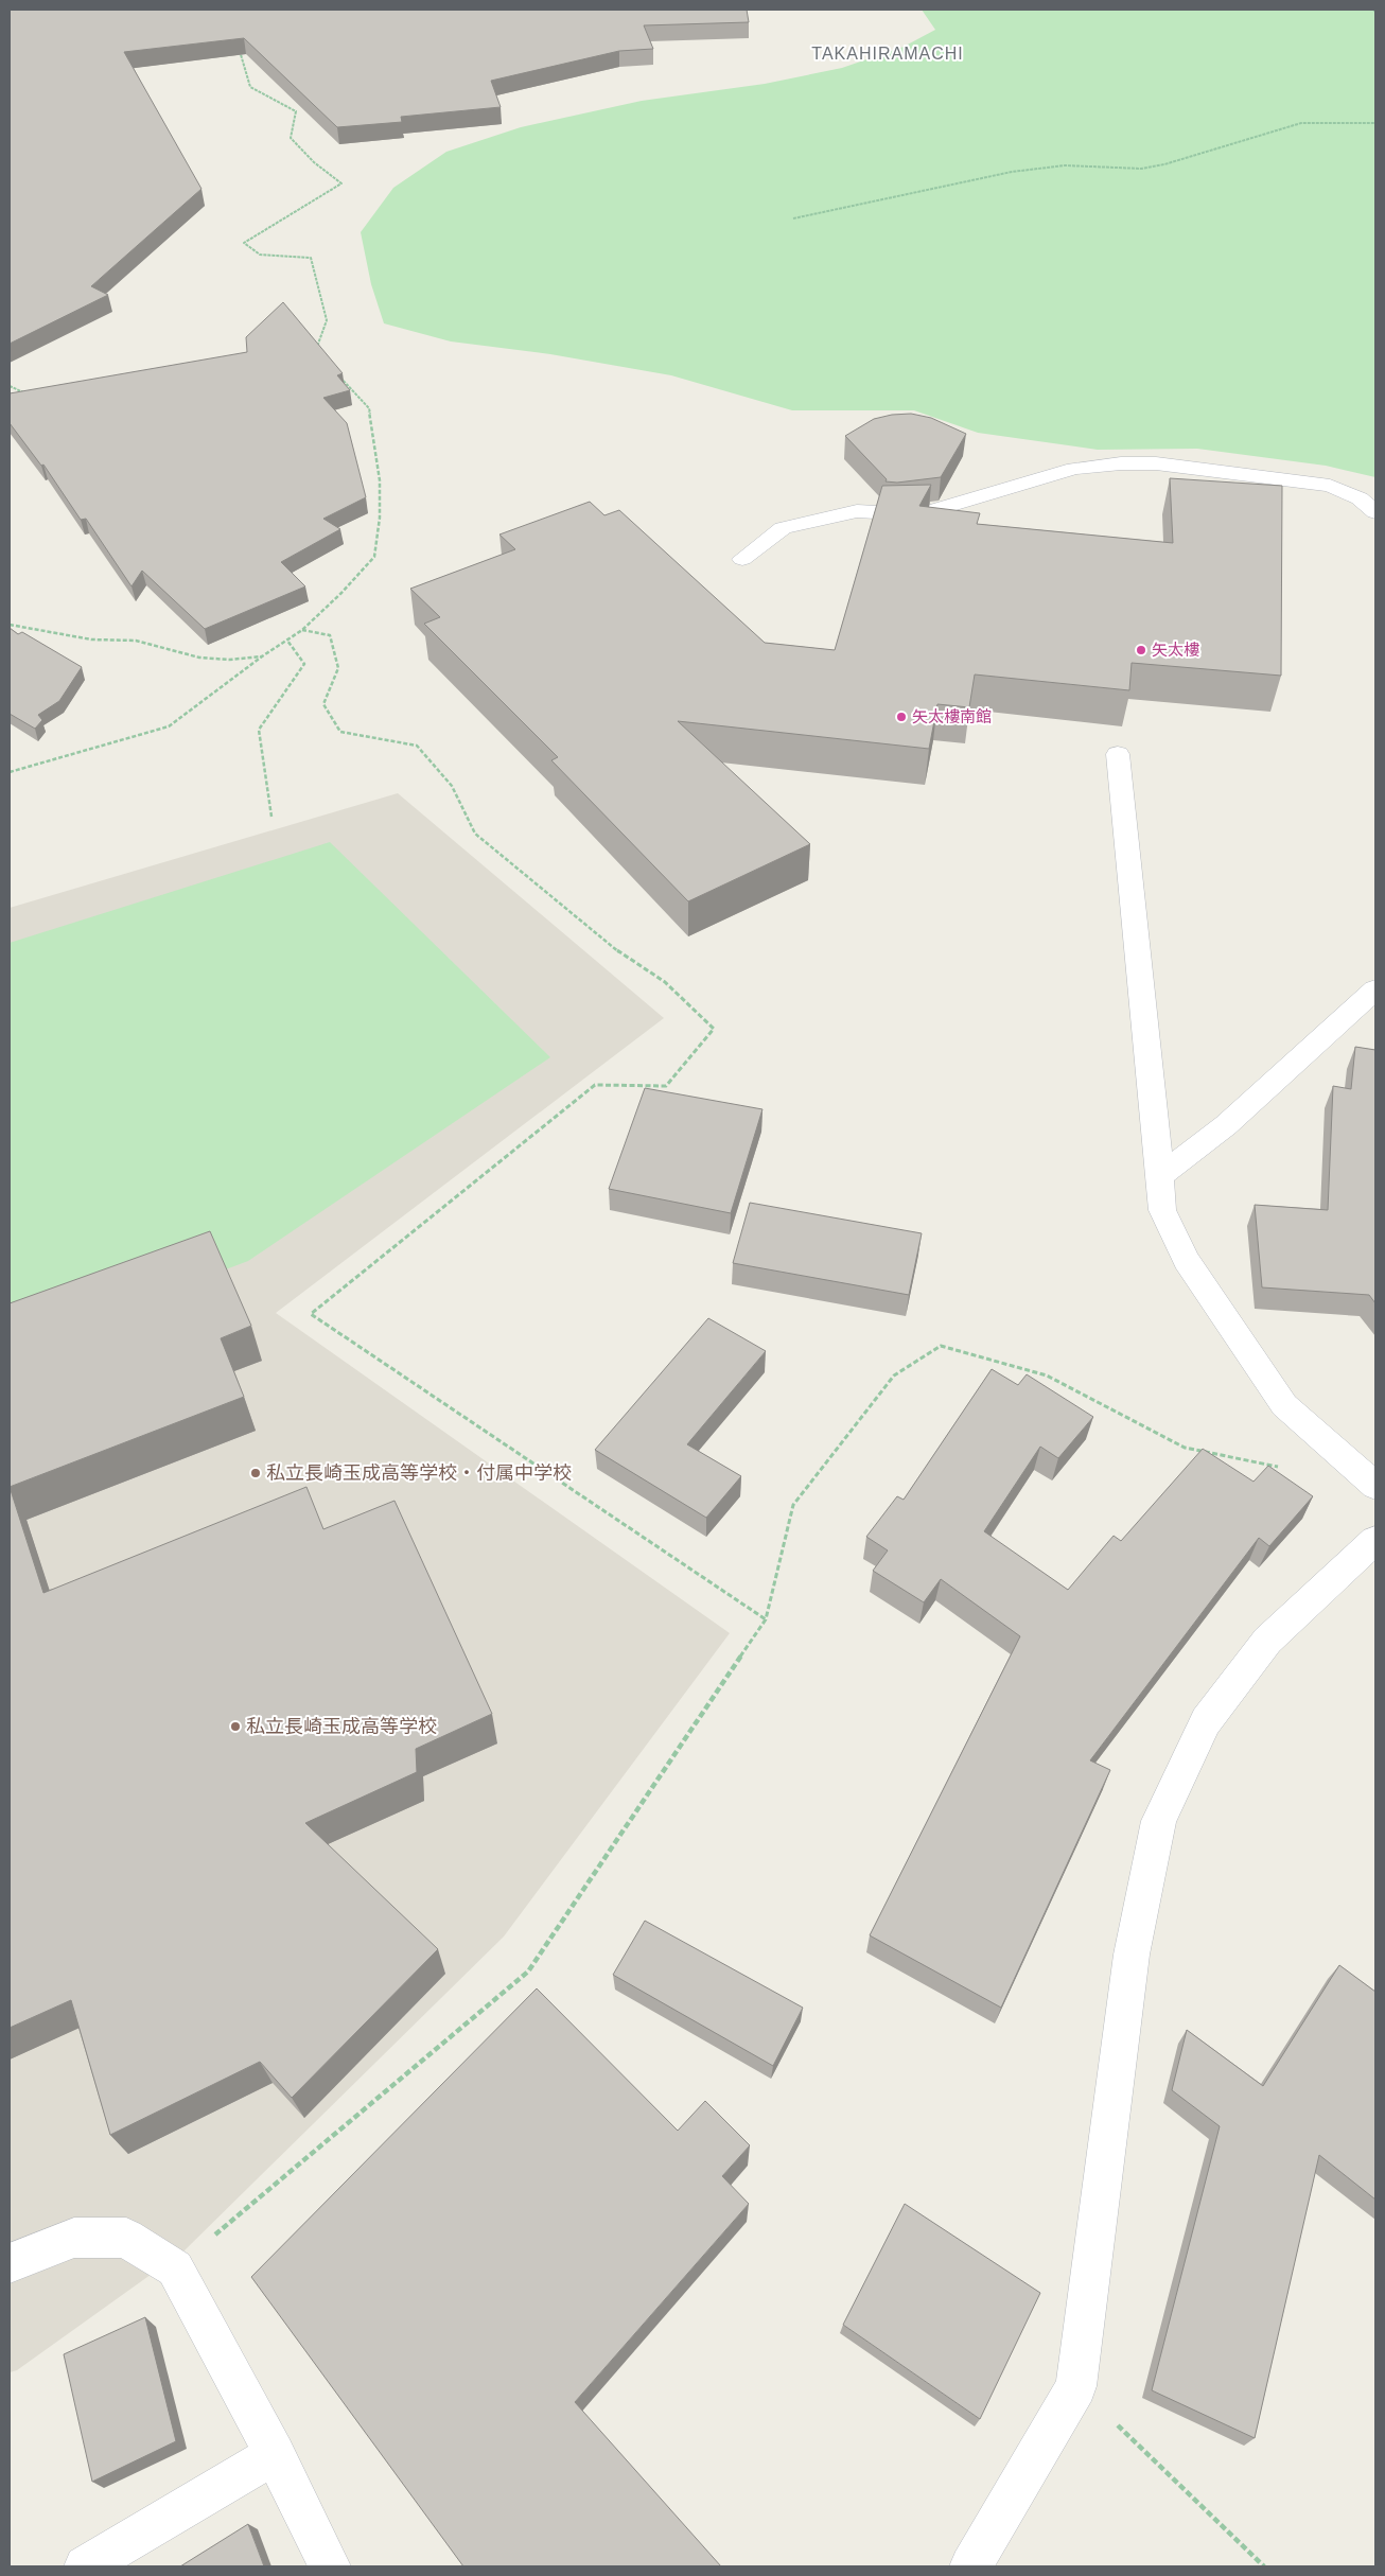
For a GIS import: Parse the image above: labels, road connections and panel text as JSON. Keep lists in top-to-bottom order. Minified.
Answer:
{"districts":["TAKAHIRAMACHI"],"places":["矢太樓","矢太樓南館","私立長崎玉成高等学校・付属中学校","私立長崎玉成高等学校"]}
